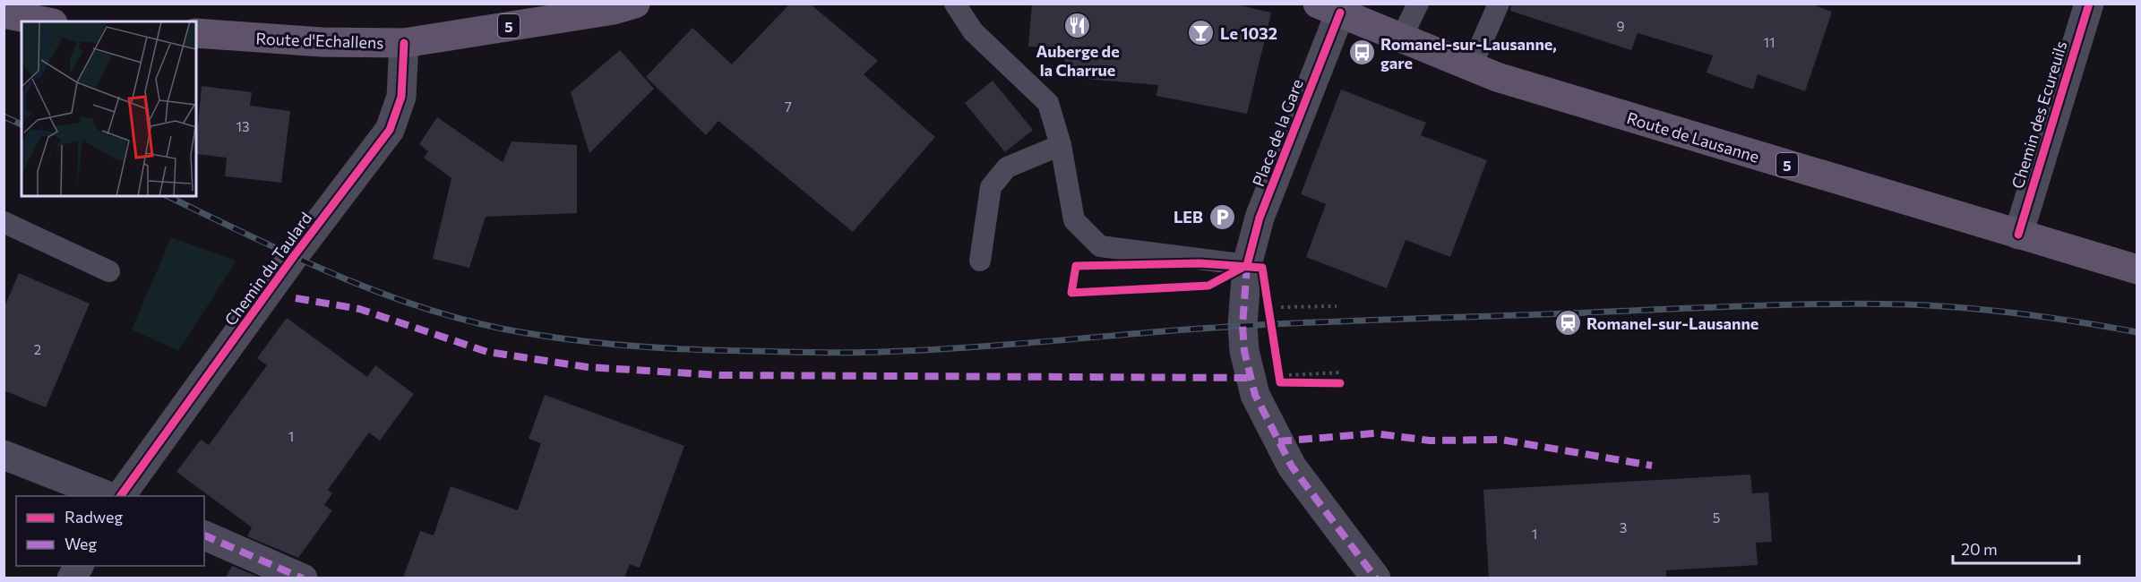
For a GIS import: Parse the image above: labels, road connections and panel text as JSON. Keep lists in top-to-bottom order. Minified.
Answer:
{"streets":{"main road":["5","Route d'Echallens","Route de Lausanne"],"street":["Chemin des Ecureuils","Place de la Gare","Chemin du Taulard"]},"crossings":[["Route d'Echallens","Chemin du Taulard"],["Chemin des Ecureuils","Route de Lausanne"],["Place de la Gare","Route de Lausanne"]],"places":{"restaurant":["Auberge de la Charrue"],"bar":["Le 1032"],"bus stop":["Romanel-sur-Lausanne, gare"],"parking":["LEB"],"station":["Romanel-sur-Lausanne"]},"house_numbers":["9","11","7","13","2","1","5","3","1"],"legend":["Radweg","Weg"],"scale_bar":"20 m"}
